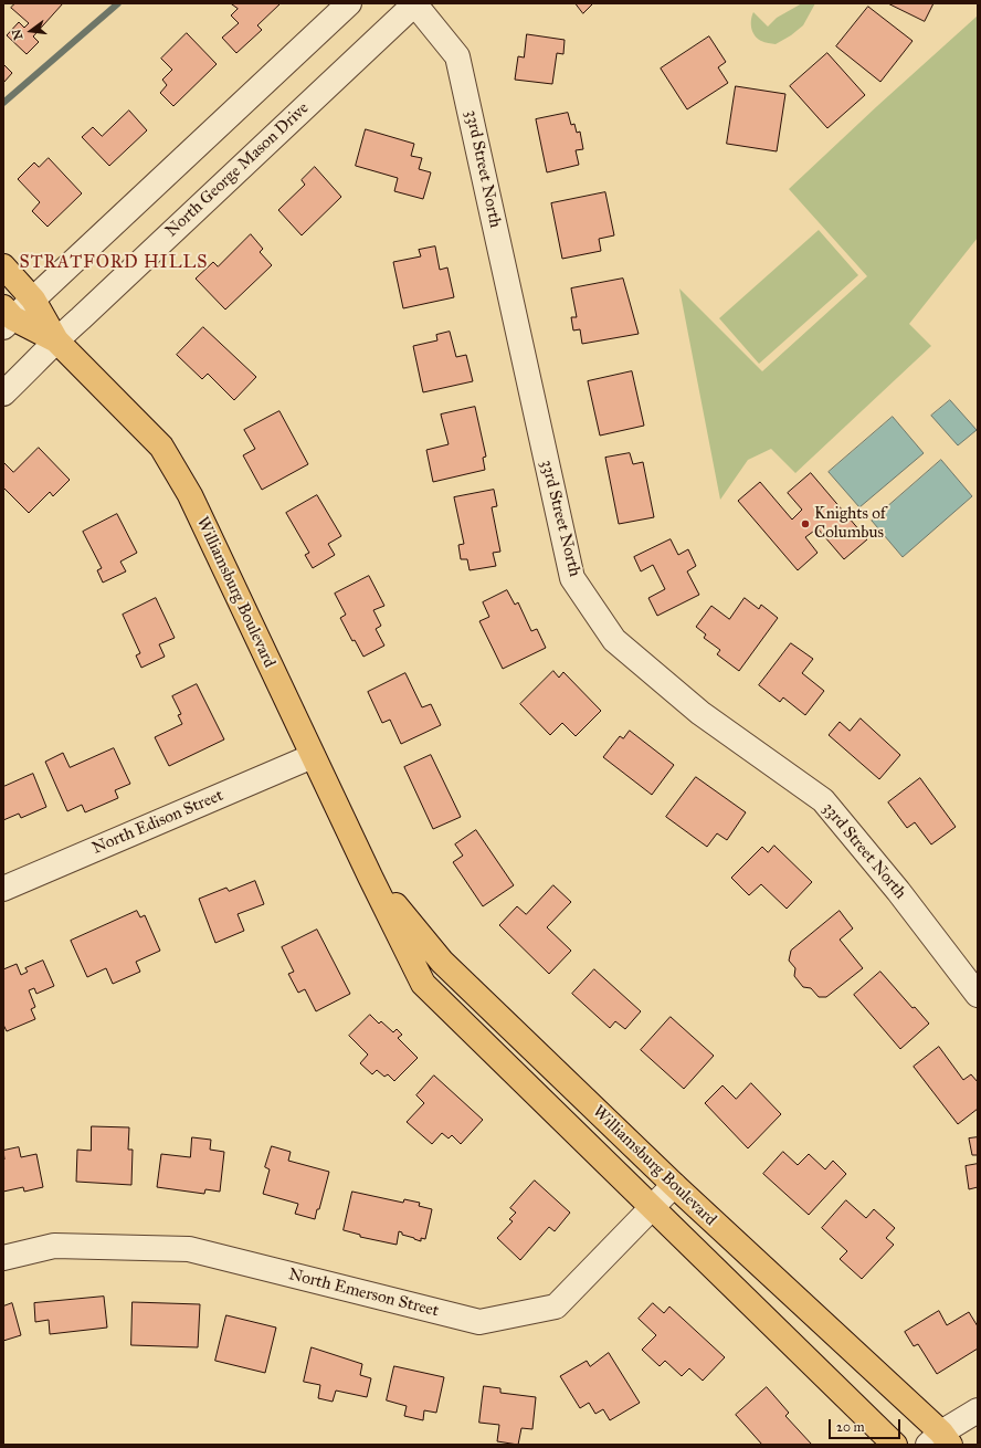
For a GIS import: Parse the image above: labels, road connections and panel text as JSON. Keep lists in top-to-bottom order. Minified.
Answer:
{"streets":{"main road":["Williamsburg Boulevard"],"street":["33rd Street North","North George Mason Drive","North Edison Street","North Emerson Street"]},"crossings":[["33rd Street North","North George Mason Drive"],["North George Mason Drive","Williamsburg Boulevard"],["Williamsburg Boulevard","North Edison Street"],["Williamsburg Boulevard","North Emerson Street"]],"districts":["STRATFORD HILLS"],"places":["Knights of Columbus"],"scale_bar":"20 m","north":"left"}
